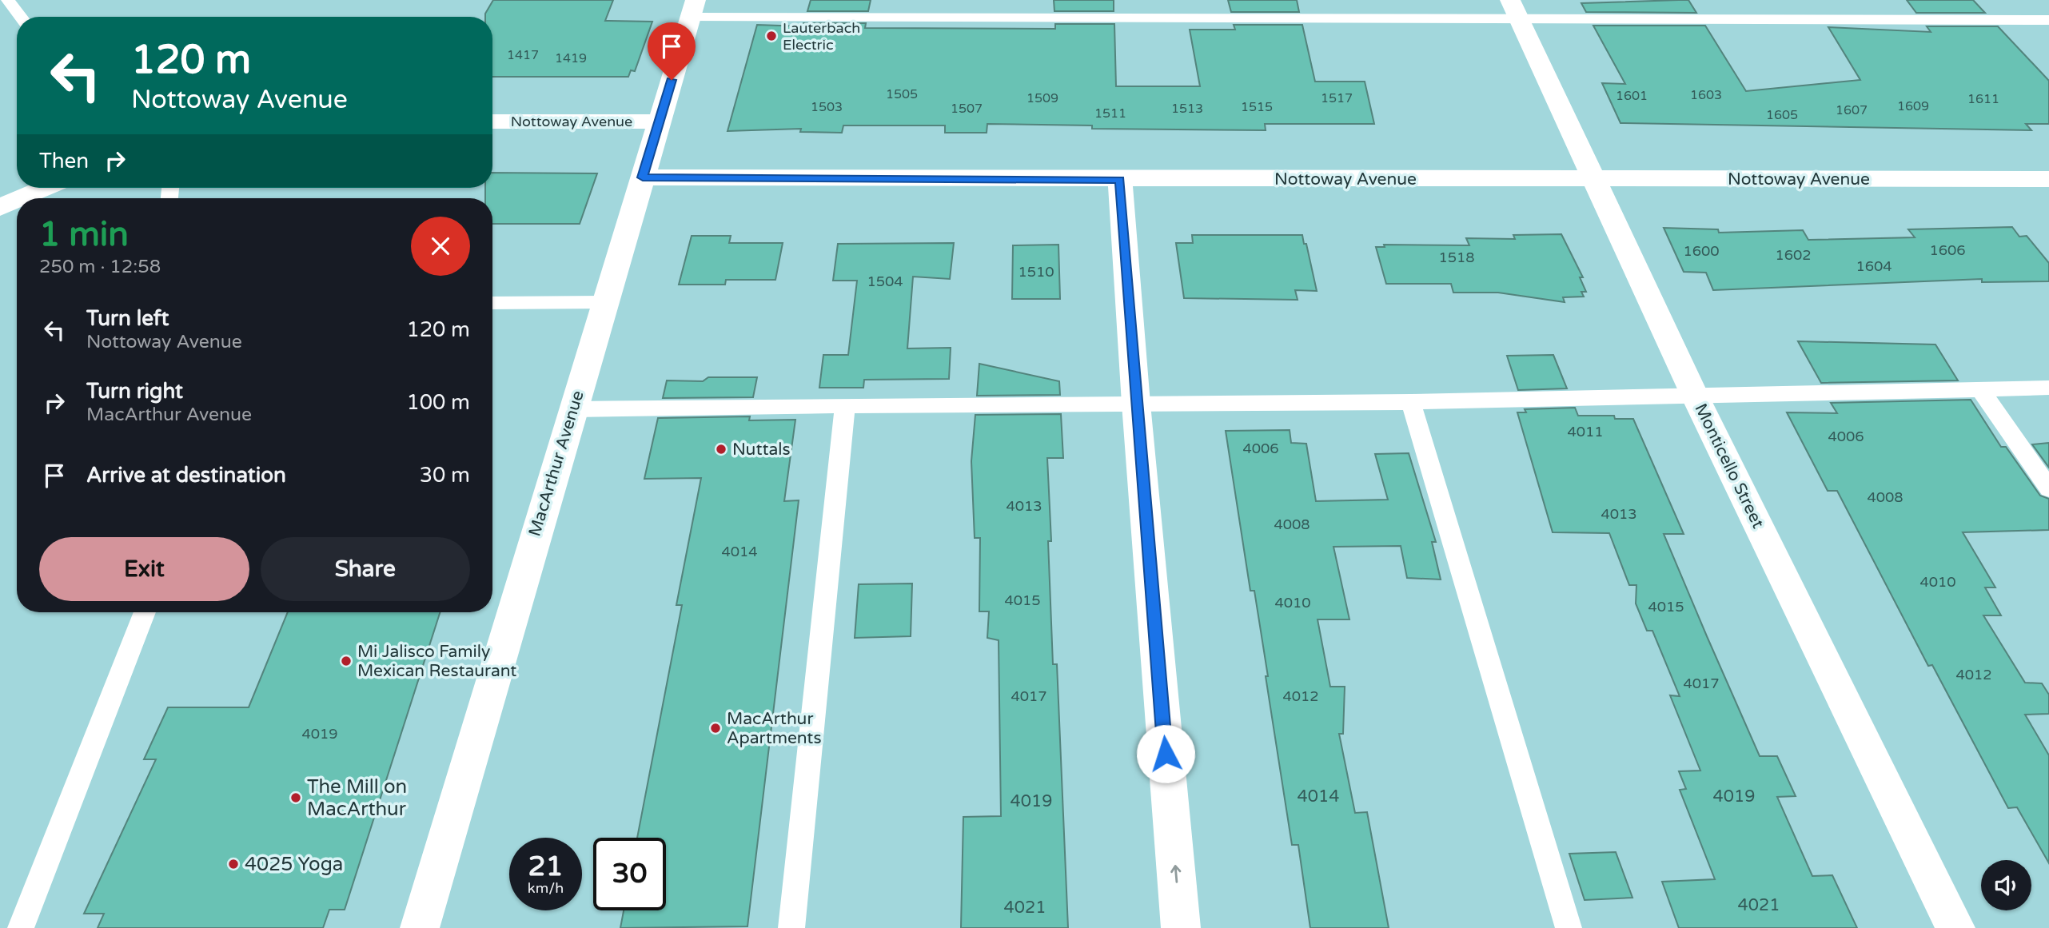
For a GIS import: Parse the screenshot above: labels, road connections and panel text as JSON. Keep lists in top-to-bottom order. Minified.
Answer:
{"streets":{"street":["Nottoway Avenue","MacArthur Avenue","Monticello Street"]},"crossings":[["Nottoway Avenue","MacArthur Avenue"],["Nottoway Avenue","Monticello Street"]],"places":["Lauterbach Electric","Nuttals","Mi Jalisco Family Mexican Restaurant","MacArthur Apartments","The Mill on MacArthur","4025 Yoga"],"house_numbers":["1417","1419","1505","1603","1601","1509","1517","1611","1609","1503","1515","1507","1513","1607","1511","1605","1606","1600","1602","1518","1604","1510","1504","4011","4006","4006","4008","4013","4013","4008","4014","4010","4015","4010","4015","4012","4017","4017","4012","4019","4014","4019","4019","4021","4021"],"page":{"turn":["120 m","Nottoway Avenue"],"then":"Then","heading":["1 min","250 m · 12:58"],"list":[{"name":"Turn left","note":"Nottoway Avenue","value":"120 m"},{"name":"Turn right","note":"MacArthur Avenue","value":"100 m"},{"name":"Arrive at destination","value":"30 m"}],"buttons":["Exit","Share"],"speed":"21 km/h","limit":"30"}}
